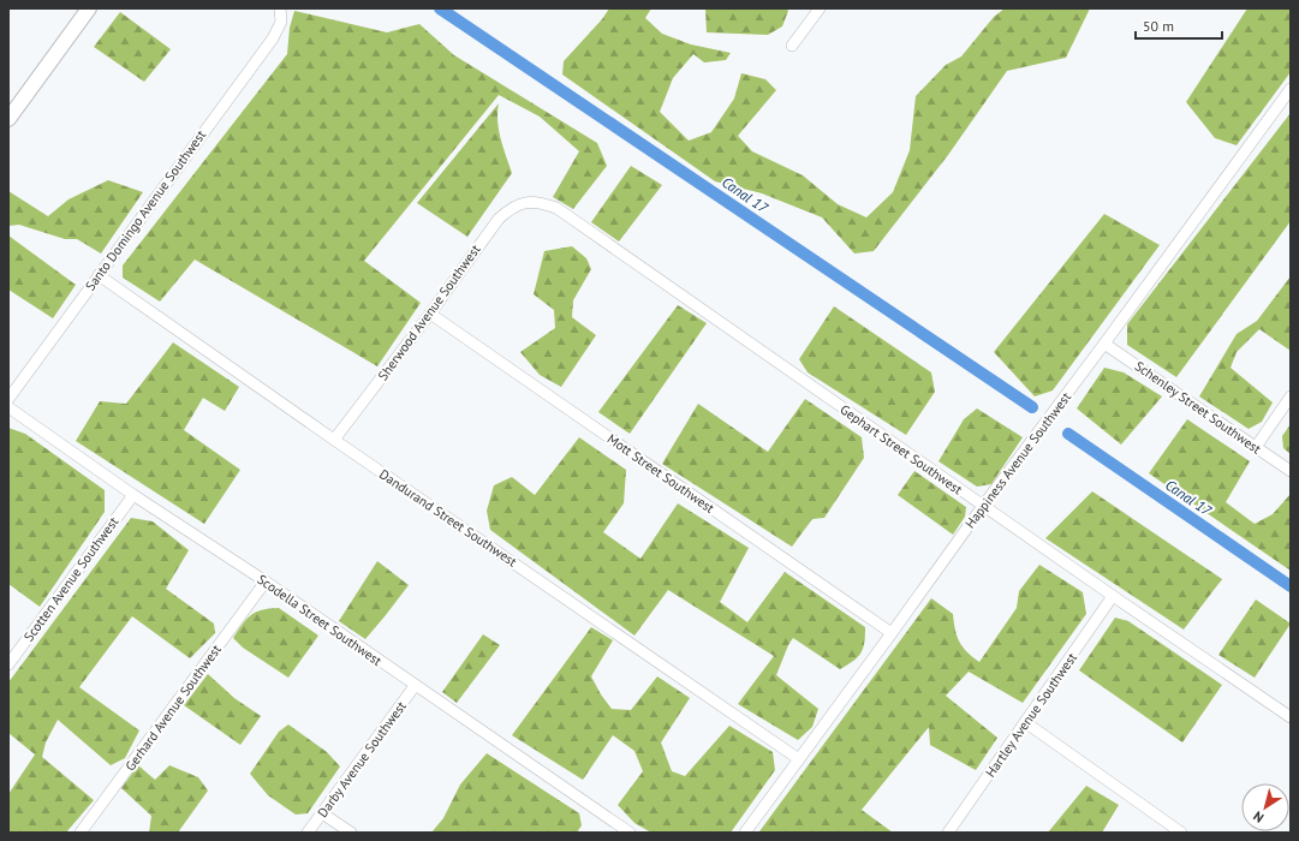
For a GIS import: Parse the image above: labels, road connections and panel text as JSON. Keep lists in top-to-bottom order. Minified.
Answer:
{"streets":{"street":["Santo Domingo Avenue Southwest","Sherwood Avenue Southwest","Schenley Street Southwest","Gephart Street Southwest","Happiness Avenue Southwest","Mott Street Southwest","Dandurand Street Southwest","Scotten Avenue Southwest","Scodella Street Southwest","Gerhard Avenue Southwest","Hartley Avenue Southwest","Darby Avenue Southwest"]},"crossings":[["Santo Domingo Avenue Southwest","Dandurand Street Southwest"],["Sherwood Avenue Southwest","Gephart Street Southwest"],["Sherwood Avenue Southwest","Mott Street Southwest"],["Sherwood Avenue Southwest","Dandurand Street Southwest"],["Schenley Street Southwest","Happiness Avenue Southwest"],["Gephart Street Southwest","Happiness Avenue Southwest"],["Gephart Street Southwest","Hartley Avenue Southwest"],["Happiness Avenue Southwest","Mott Street Southwest"],["Happiness Avenue Southwest","Dandurand Street Southwest"],["Scotten Avenue Southwest","Scodella Street Southwest"],["Scodella Street Southwest","Gerhard Avenue Southwest"],["Scodella Street Southwest","Darby Avenue Southwest"]],"water":["Canal 17"],"scale_bar":"50 m","north":"bottom left"}
